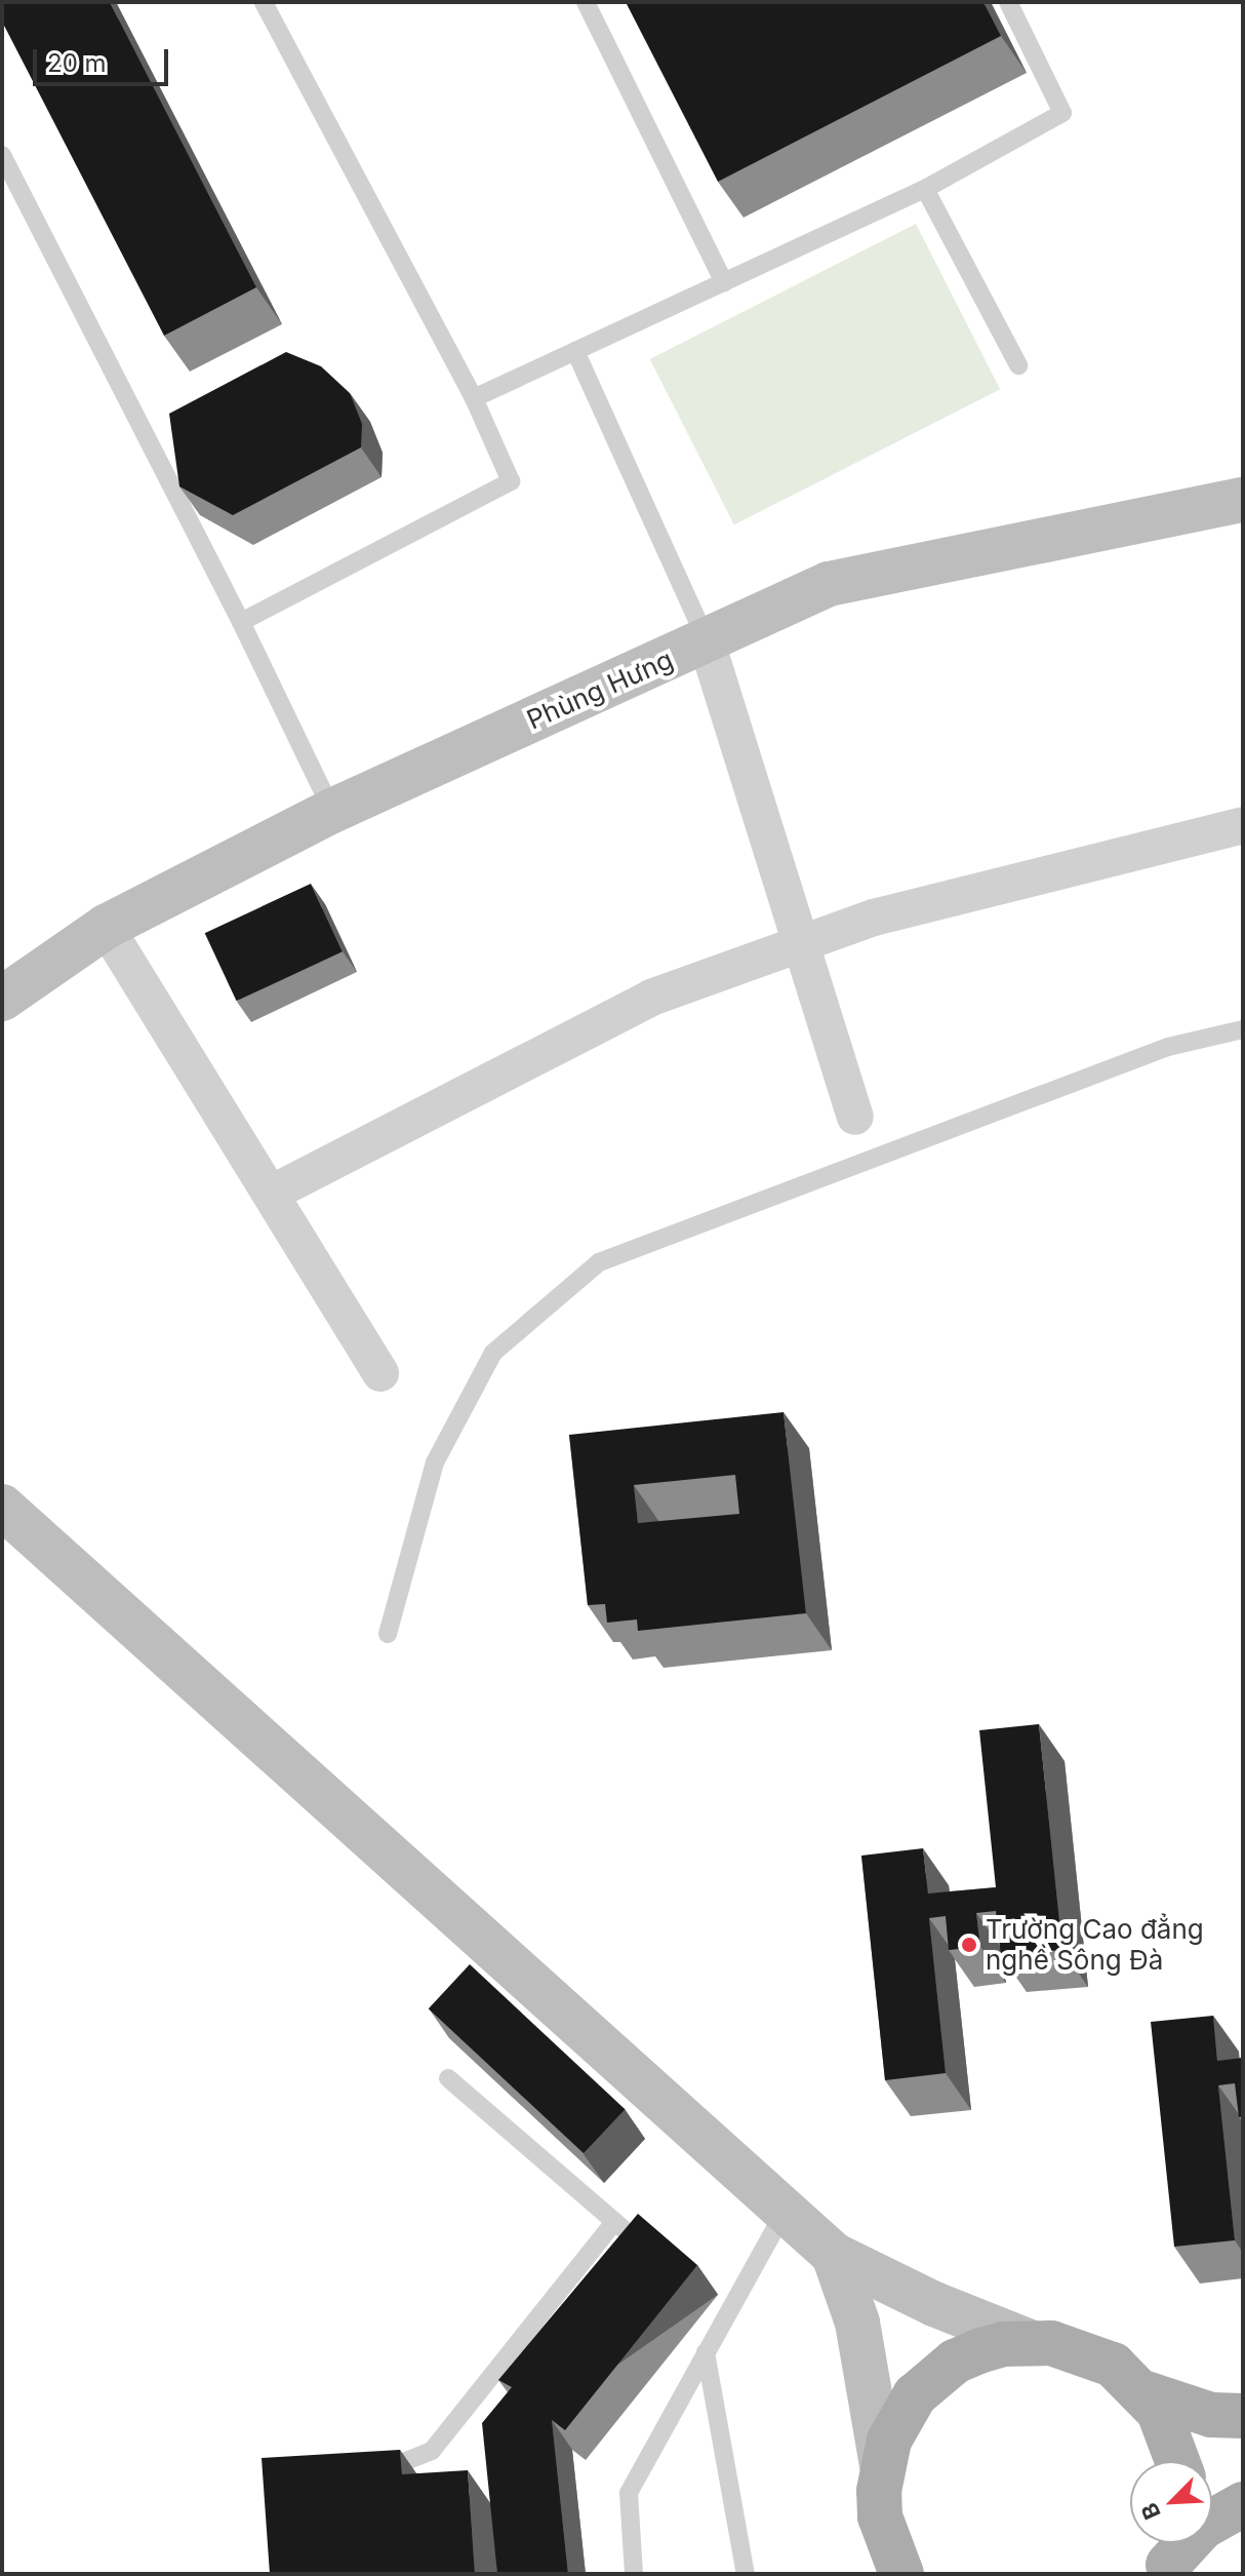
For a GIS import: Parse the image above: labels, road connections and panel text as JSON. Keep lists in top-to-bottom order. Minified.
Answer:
{"streets":{"main road":["Phùng Hưng"]},"places":["Trường Cao đẳng nghề Sông Đà"],"scale_bar":"20 m","north":"bottom left"}
